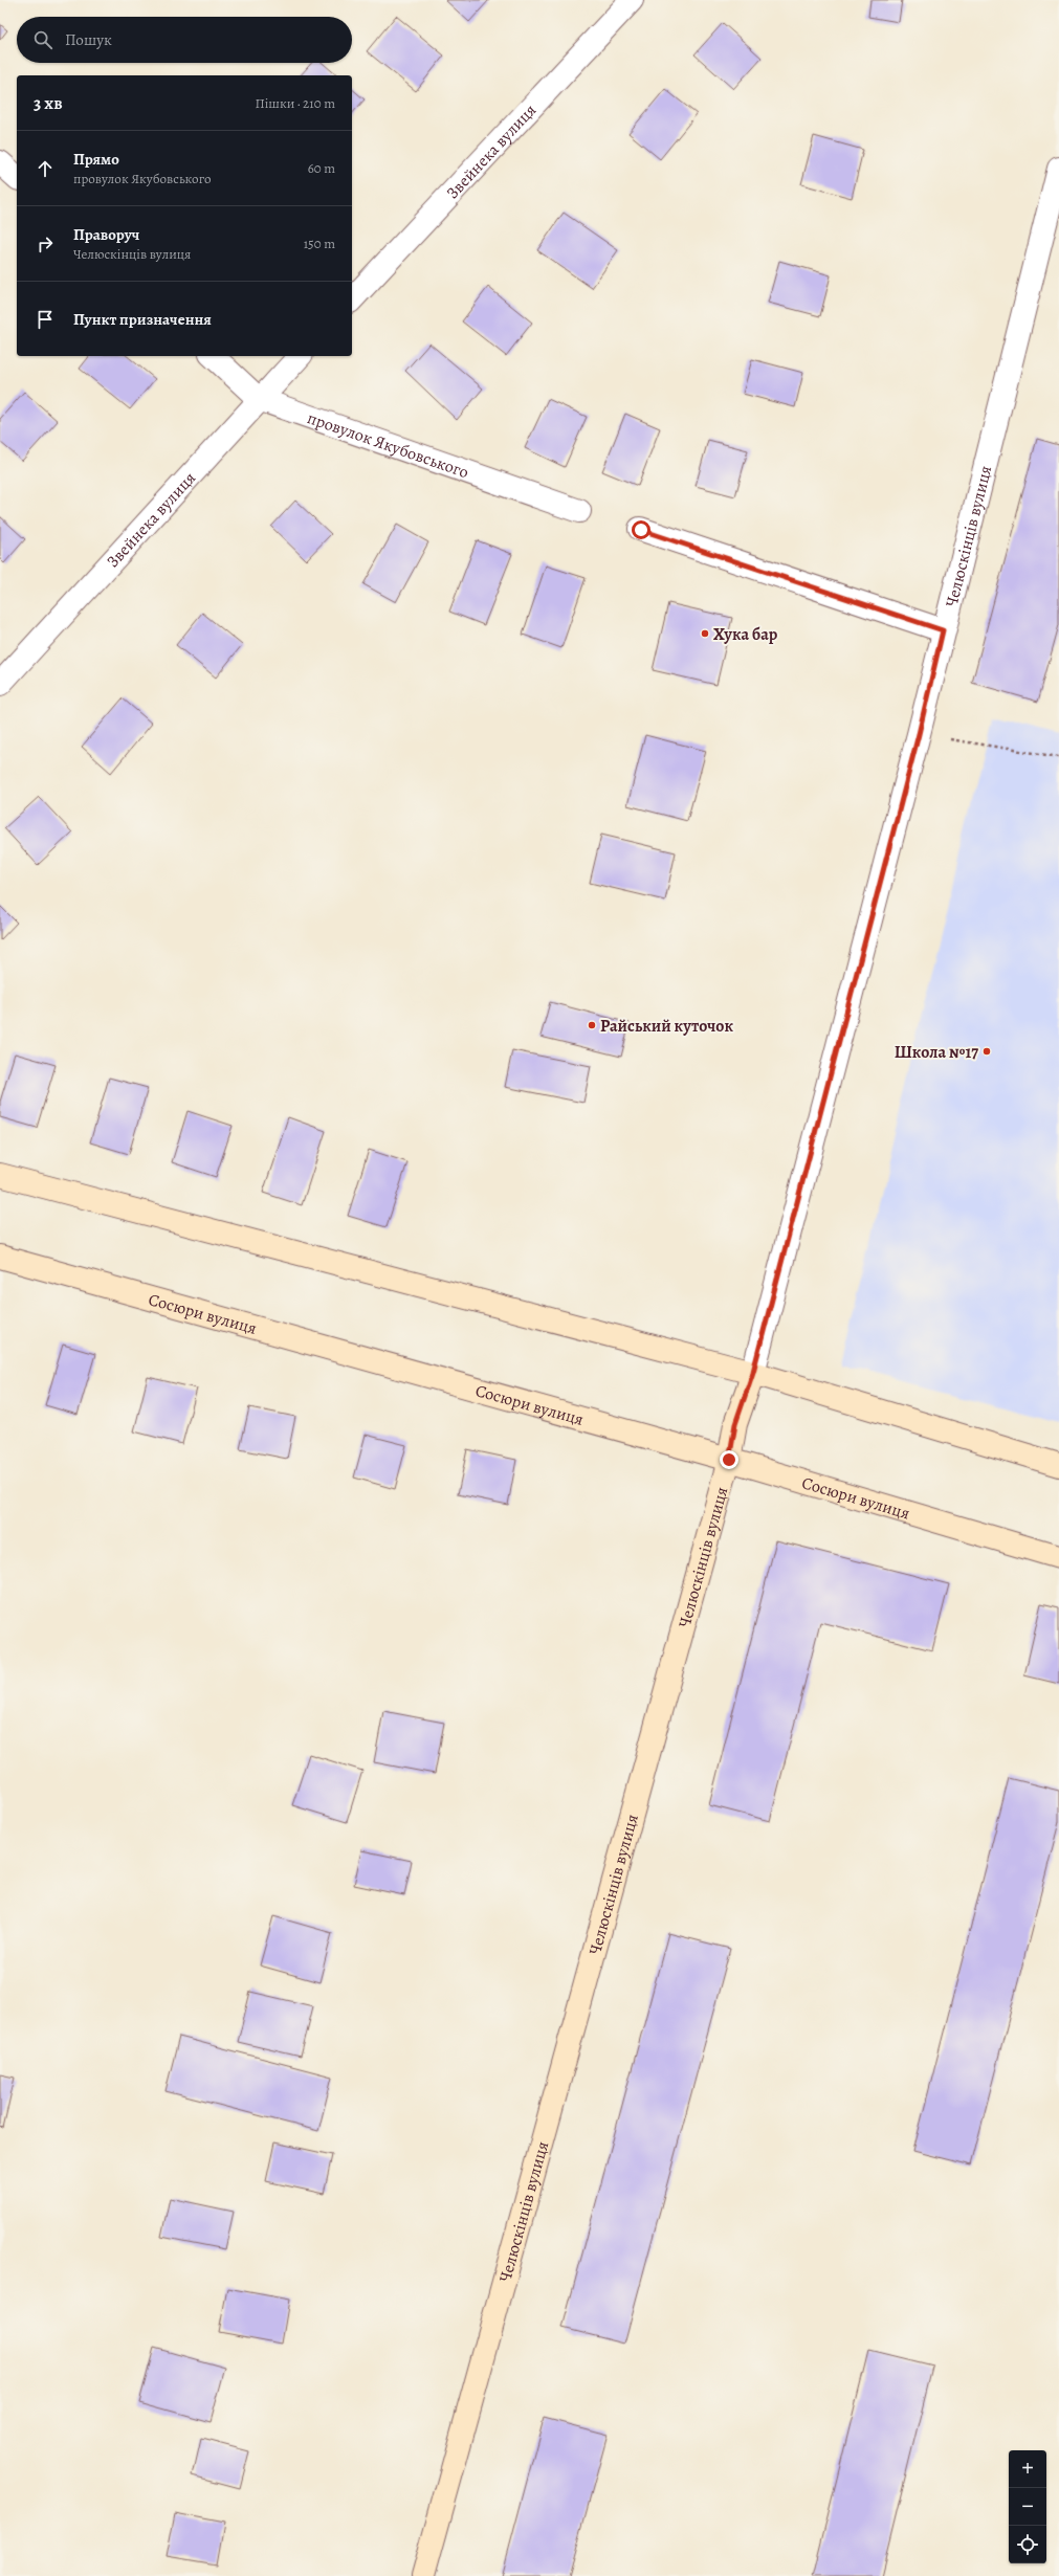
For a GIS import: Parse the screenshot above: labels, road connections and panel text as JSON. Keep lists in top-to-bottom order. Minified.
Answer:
{"streets":{"street":["Звейнека вулиця","провулок Якубовського","Челюскінців вулиця","Сосюри вулиця"]},"crossings":[["Звейнека вулиця","провулок Якубовського"],["Челюскінців вулиця","Сосюри вулиця"]],"places":["Хука бар","Райський куточок","Школа №17"],"page":{"search":"Пошук","heading":["3 хв","Пішки · 210 m"],"list":[["Прямо","провулок Якубовського","60 m"],["Праворуч","Челюскінців вулиця","150 m"],"Пункт призначення"],"map_buttons":["+","−"]}}
